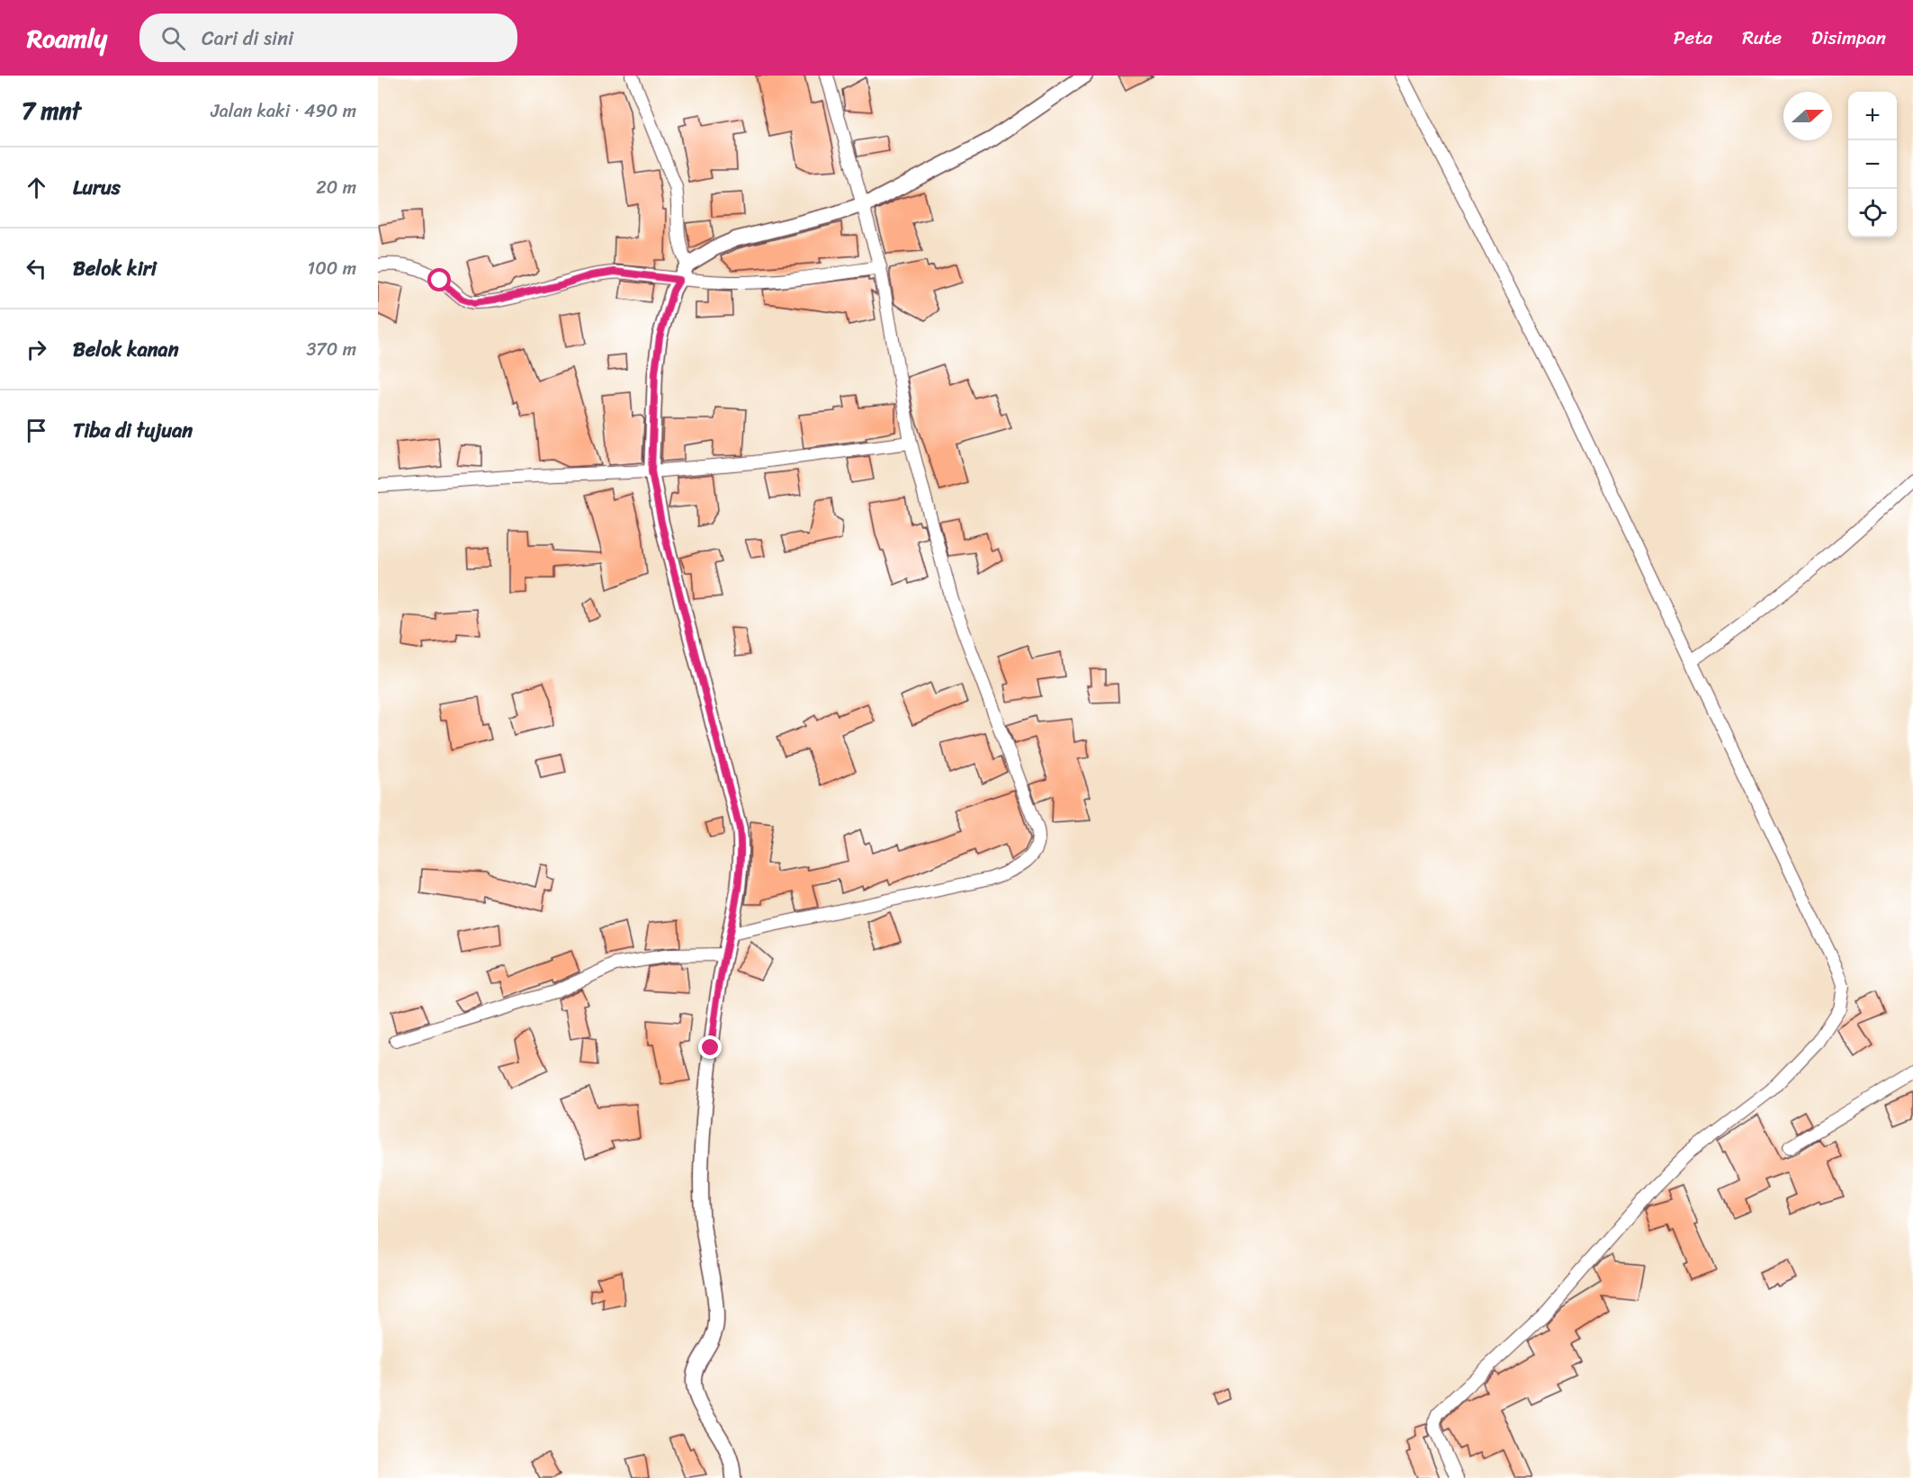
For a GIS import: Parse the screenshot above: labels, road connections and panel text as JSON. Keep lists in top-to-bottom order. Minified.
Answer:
{"north":"right","page":{"header":"Roamly","search":"Cari di sini","nav":["Peta","Rute","Disimpan"],"heading":["7 mnt","Jalan kaki · 490 m"],"map_buttons":["+","−"],"list":[["Lurus","20 m"],["Belok kiri","100 m"],["Belok kanan","370 m"],"Tiba di tujuan"]}}
